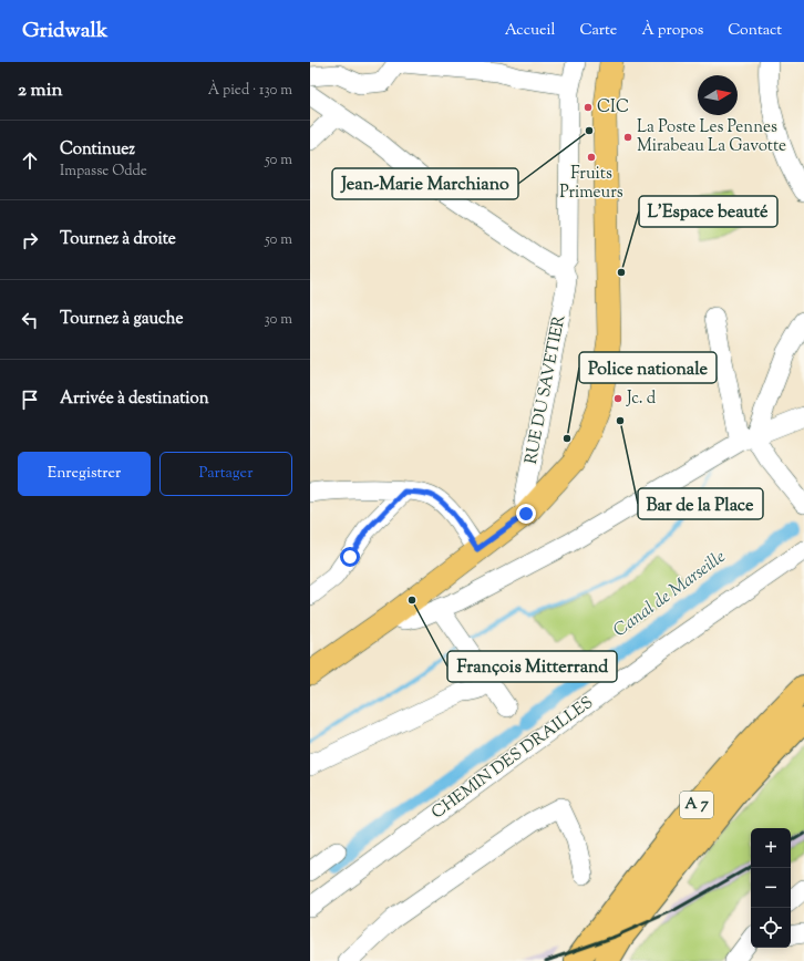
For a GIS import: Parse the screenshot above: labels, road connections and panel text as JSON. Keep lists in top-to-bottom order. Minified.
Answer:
{"streets":{"highway":["A 7"],"street":["RUE DU SAVETIER","CHEMIN DES DRAILLES"]},"water":["Canal de Marseille"],"places":["CIC","Jean-Marie Marchiano","La Poste Les Pennes Mirabeau La Gavotte","Fruits Primeurs","L'Espace beauté","Jc. d","Bar de la Place","Police nationale","François Mitterrand"],"north":"right","page":{"header":"Gridwalk","nav":["Accueil","Carte","À propos","Contact"],"heading":["2 min","À pied · 130 m"],"list":[["Continuez","Impasse Odde","50 m"],["Tournez à droite","50 m"],["Tournez à gauche","30 m"],"Arrivée à destination"],"buttons":["Enregistrer","Partager"],"map_buttons":["+","−"]}}
